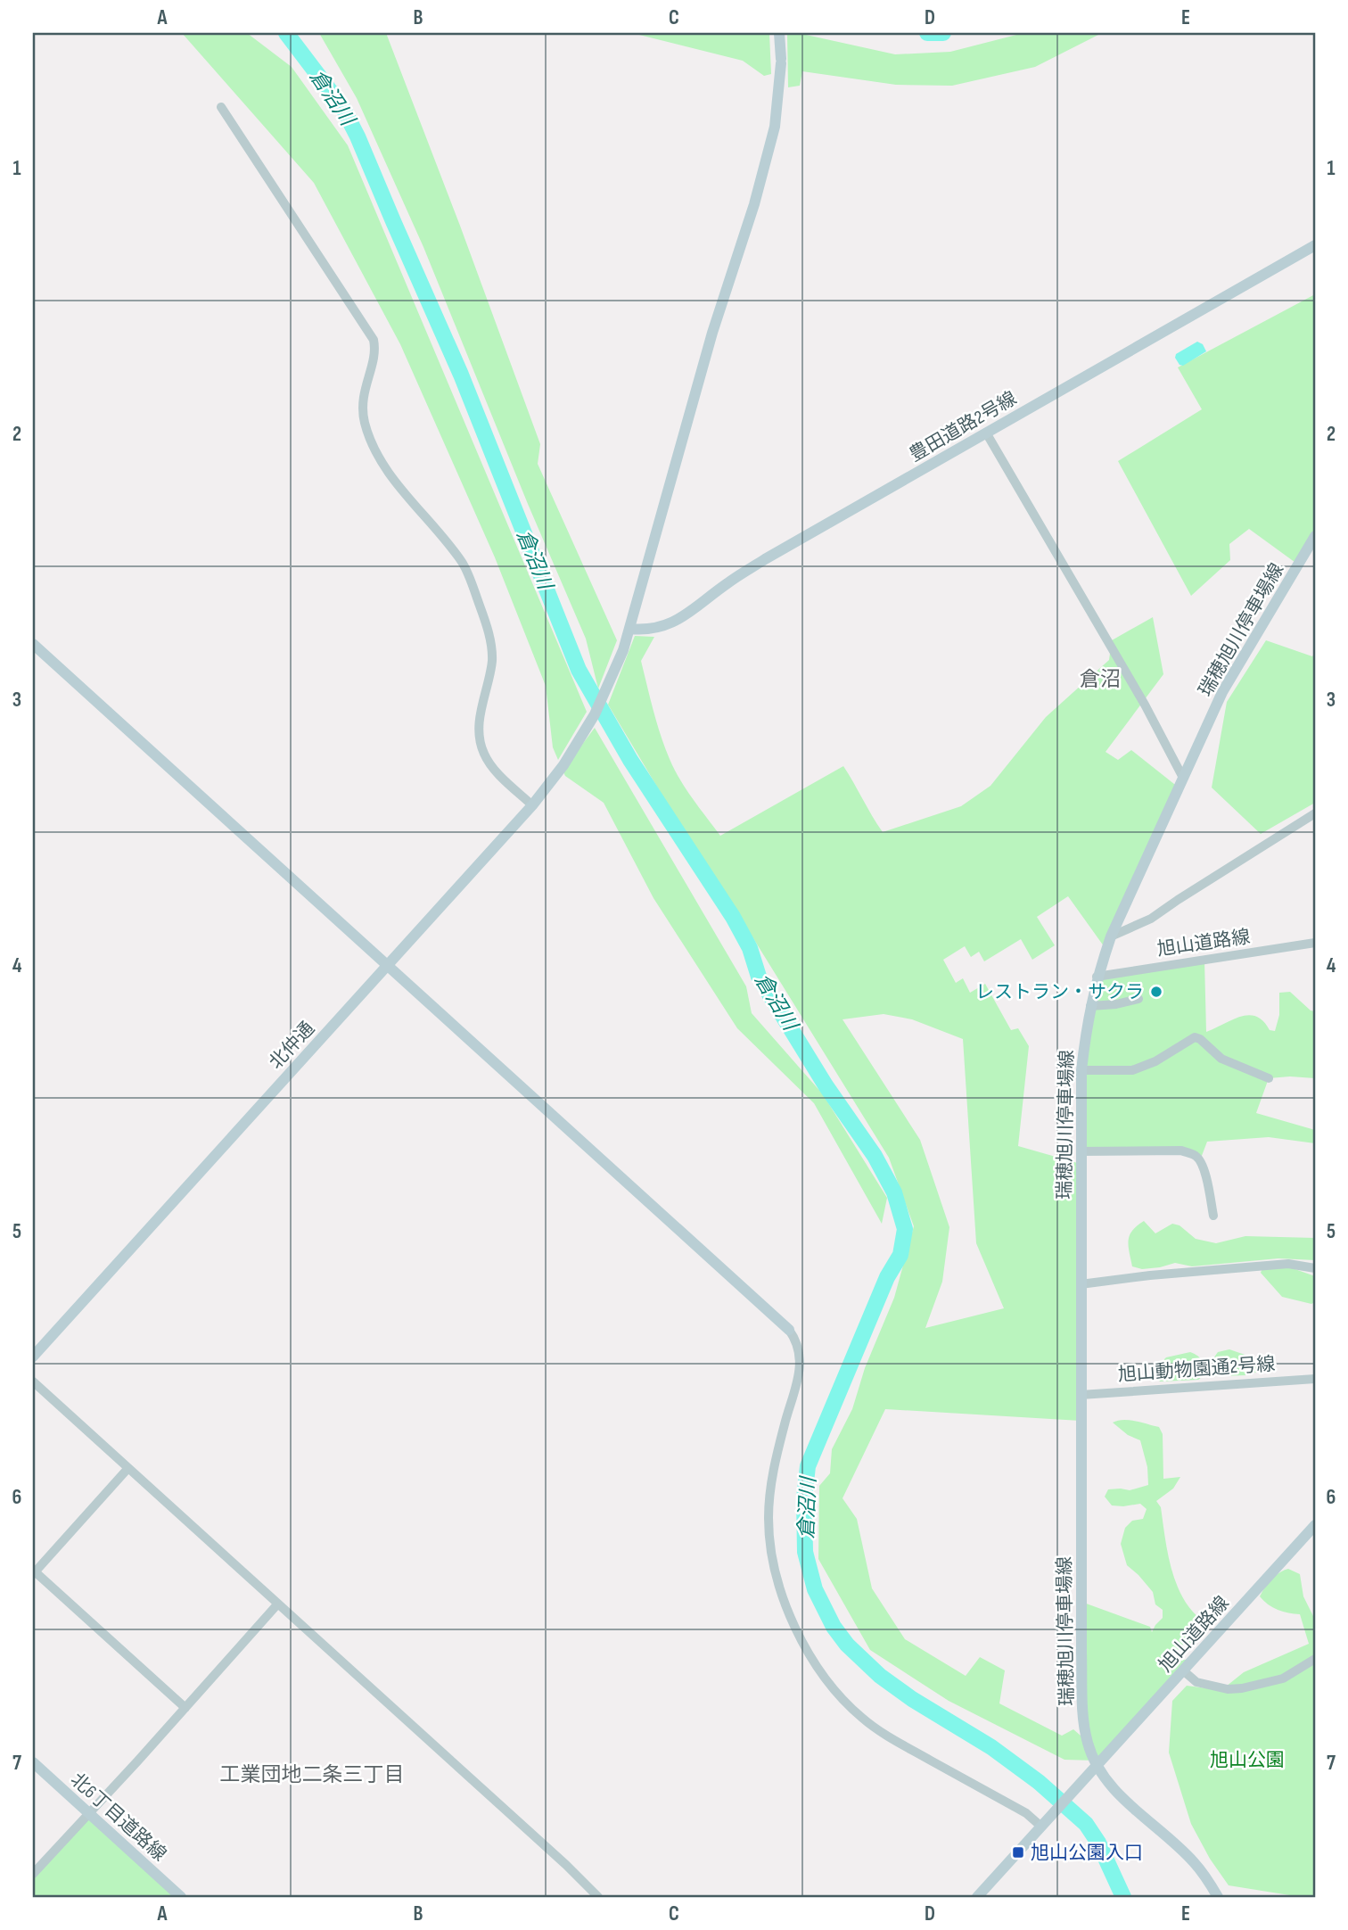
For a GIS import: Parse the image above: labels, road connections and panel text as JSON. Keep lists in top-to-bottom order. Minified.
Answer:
{"streets":{"street":["豊田道路2号線","瑞穂旭川停車場線","旭山道路線","北仲通","旭山動物園通2号線","北6丁目道路線"]},"crossings":[["豊田道路2号線","北仲通"],["瑞穂旭川停車場線","旭山道路線"],["瑞穂旭川停車場線","旭山動物園通2号線"]],"districts":["倉沼","工業団地二条三丁目"],"water":["倉沼川"],"parks":["旭山公園"],"places":{"other":["レストラン・サクラ"],"transit":["旭山公園入口"]},"grid":{"columns":["A","B","C","D","E"],"rows":["1","2","3","4","5","6","7"]}}
